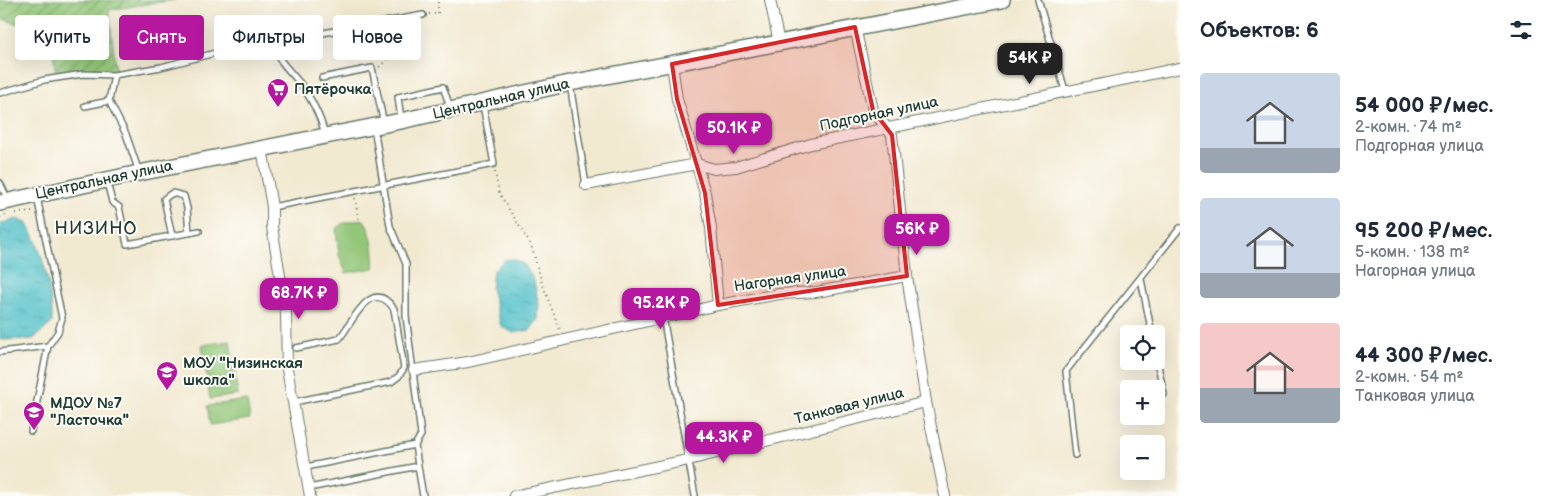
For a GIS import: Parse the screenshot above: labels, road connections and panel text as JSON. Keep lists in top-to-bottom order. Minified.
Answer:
{"streets":{"street":["Центральная улица","Подгорная улица","Нагорная улица","Танковая улица"]},"districts":["НИЗИНО"],"places":{"supermarket":["Пятёрочка"],"school or university":["МОУ \"Низинская школа\"","МДОУ №7 \"Ласточка\""]},"page":{"heading":"Объектов: 6","chip":["Купить","Снять","Фильтры","Новое"],"price":["54K ₽","50.1K ₽","56K ₽","68.7K ₽","95.2K ₽","44.3K ₽"],"list":[{"name":"54 000 ₽/мес.","note":"2-комн. · 74 m² · Подгорная улица"},{"name":"95 200 ₽/мес.","note":"5-комн. · 138 m² · Нагорная улица"},{"name":"44 300 ₽/мес.","note":"2-комн. · 54 m² · Танковая улица"}],"map_buttons":["+","−"]}}
